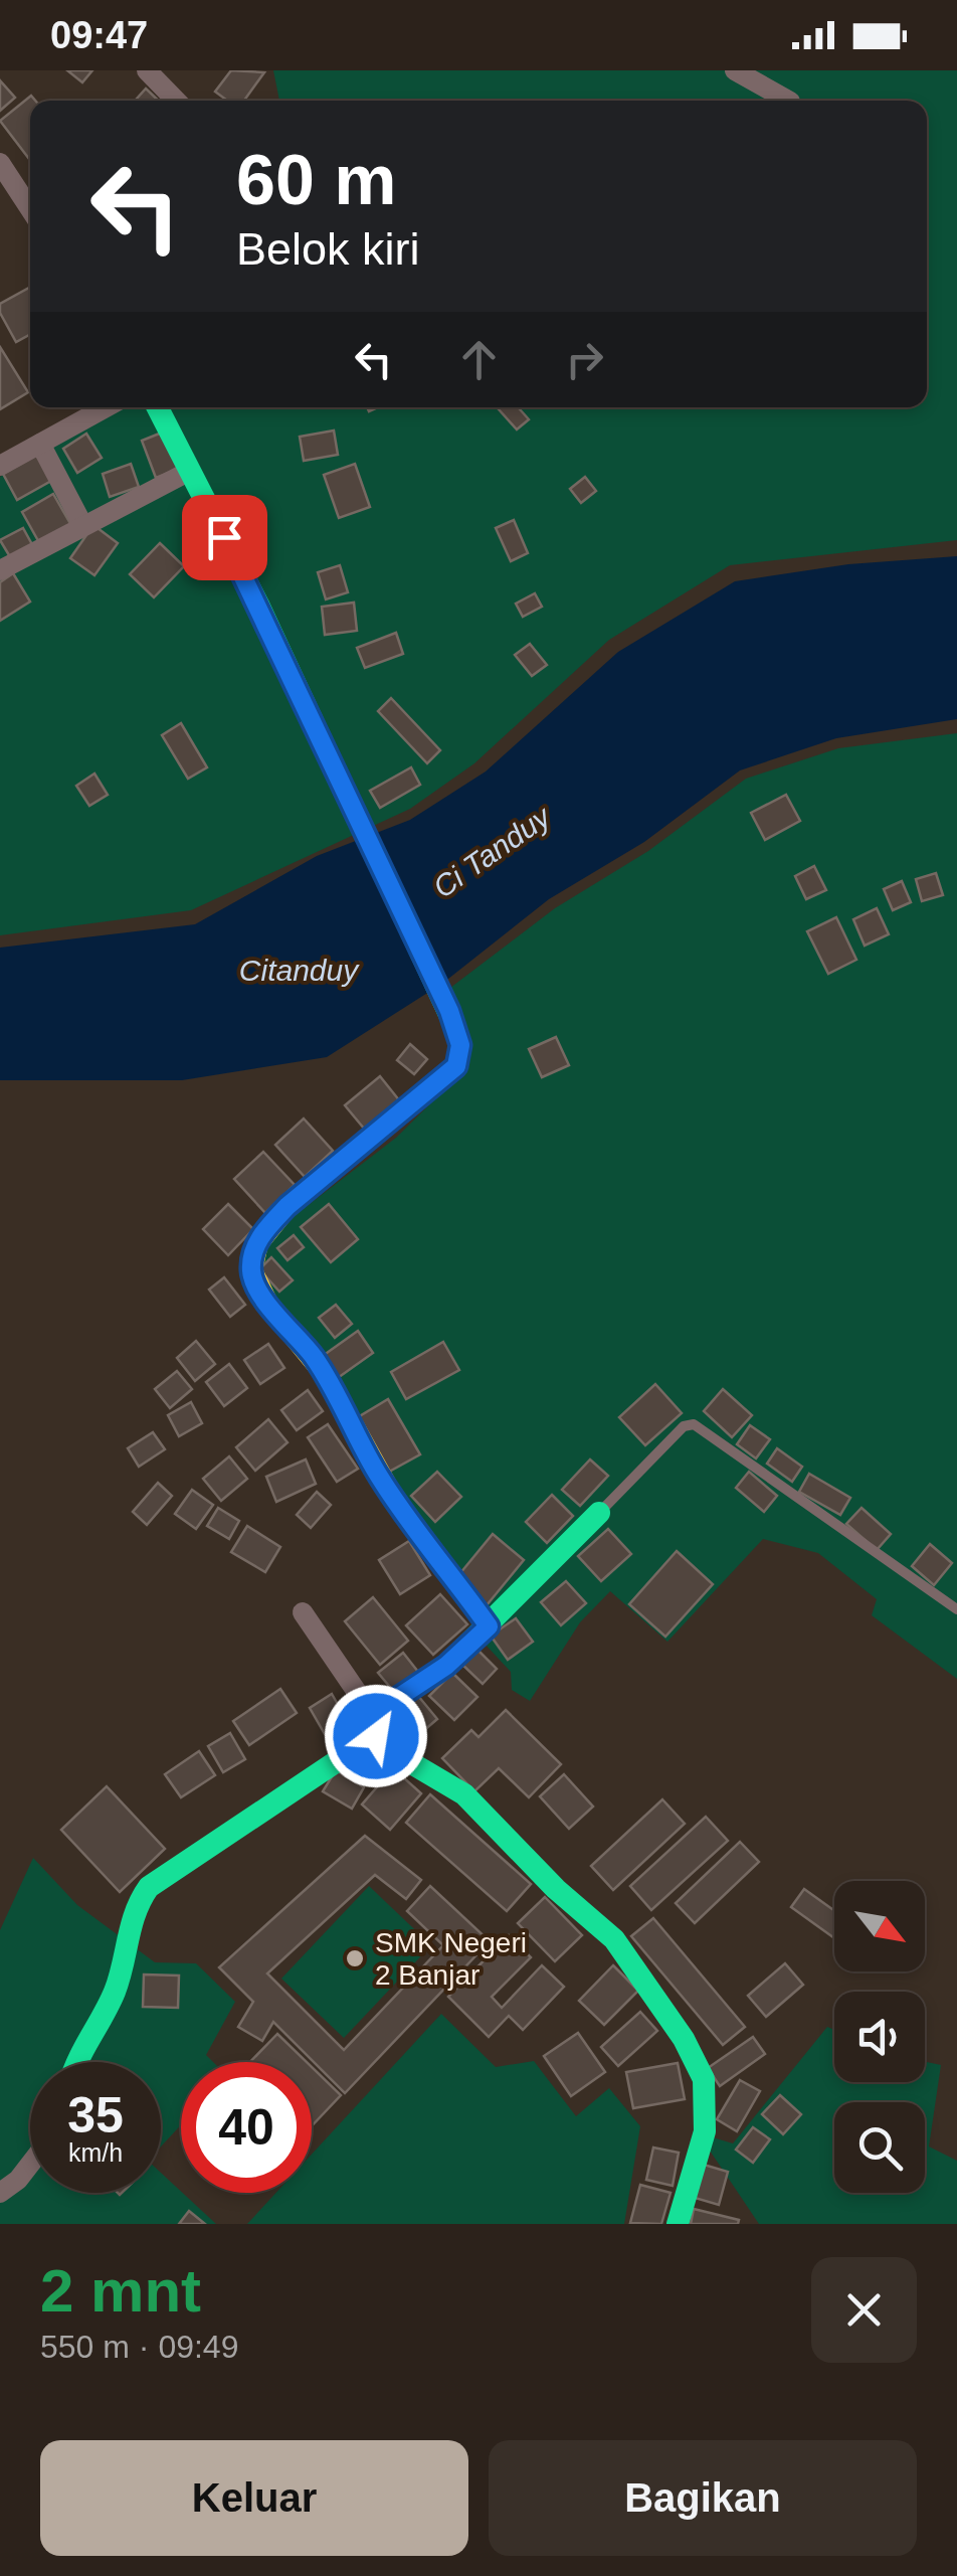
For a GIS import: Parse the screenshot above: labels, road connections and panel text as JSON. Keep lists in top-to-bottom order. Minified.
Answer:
{"water":["Ci Tanduy","Citanduy"],"places":["SMK Negeri 2 Banjar"],"north":"bottom right","page":{"status":"09:47","turn":["60 m","Belok kiri"],"speed":"35 km/h","limit":"40","heading":["2 mnt","550 m · 09:49"],"buttons":["Keluar","Bagikan"]}}
